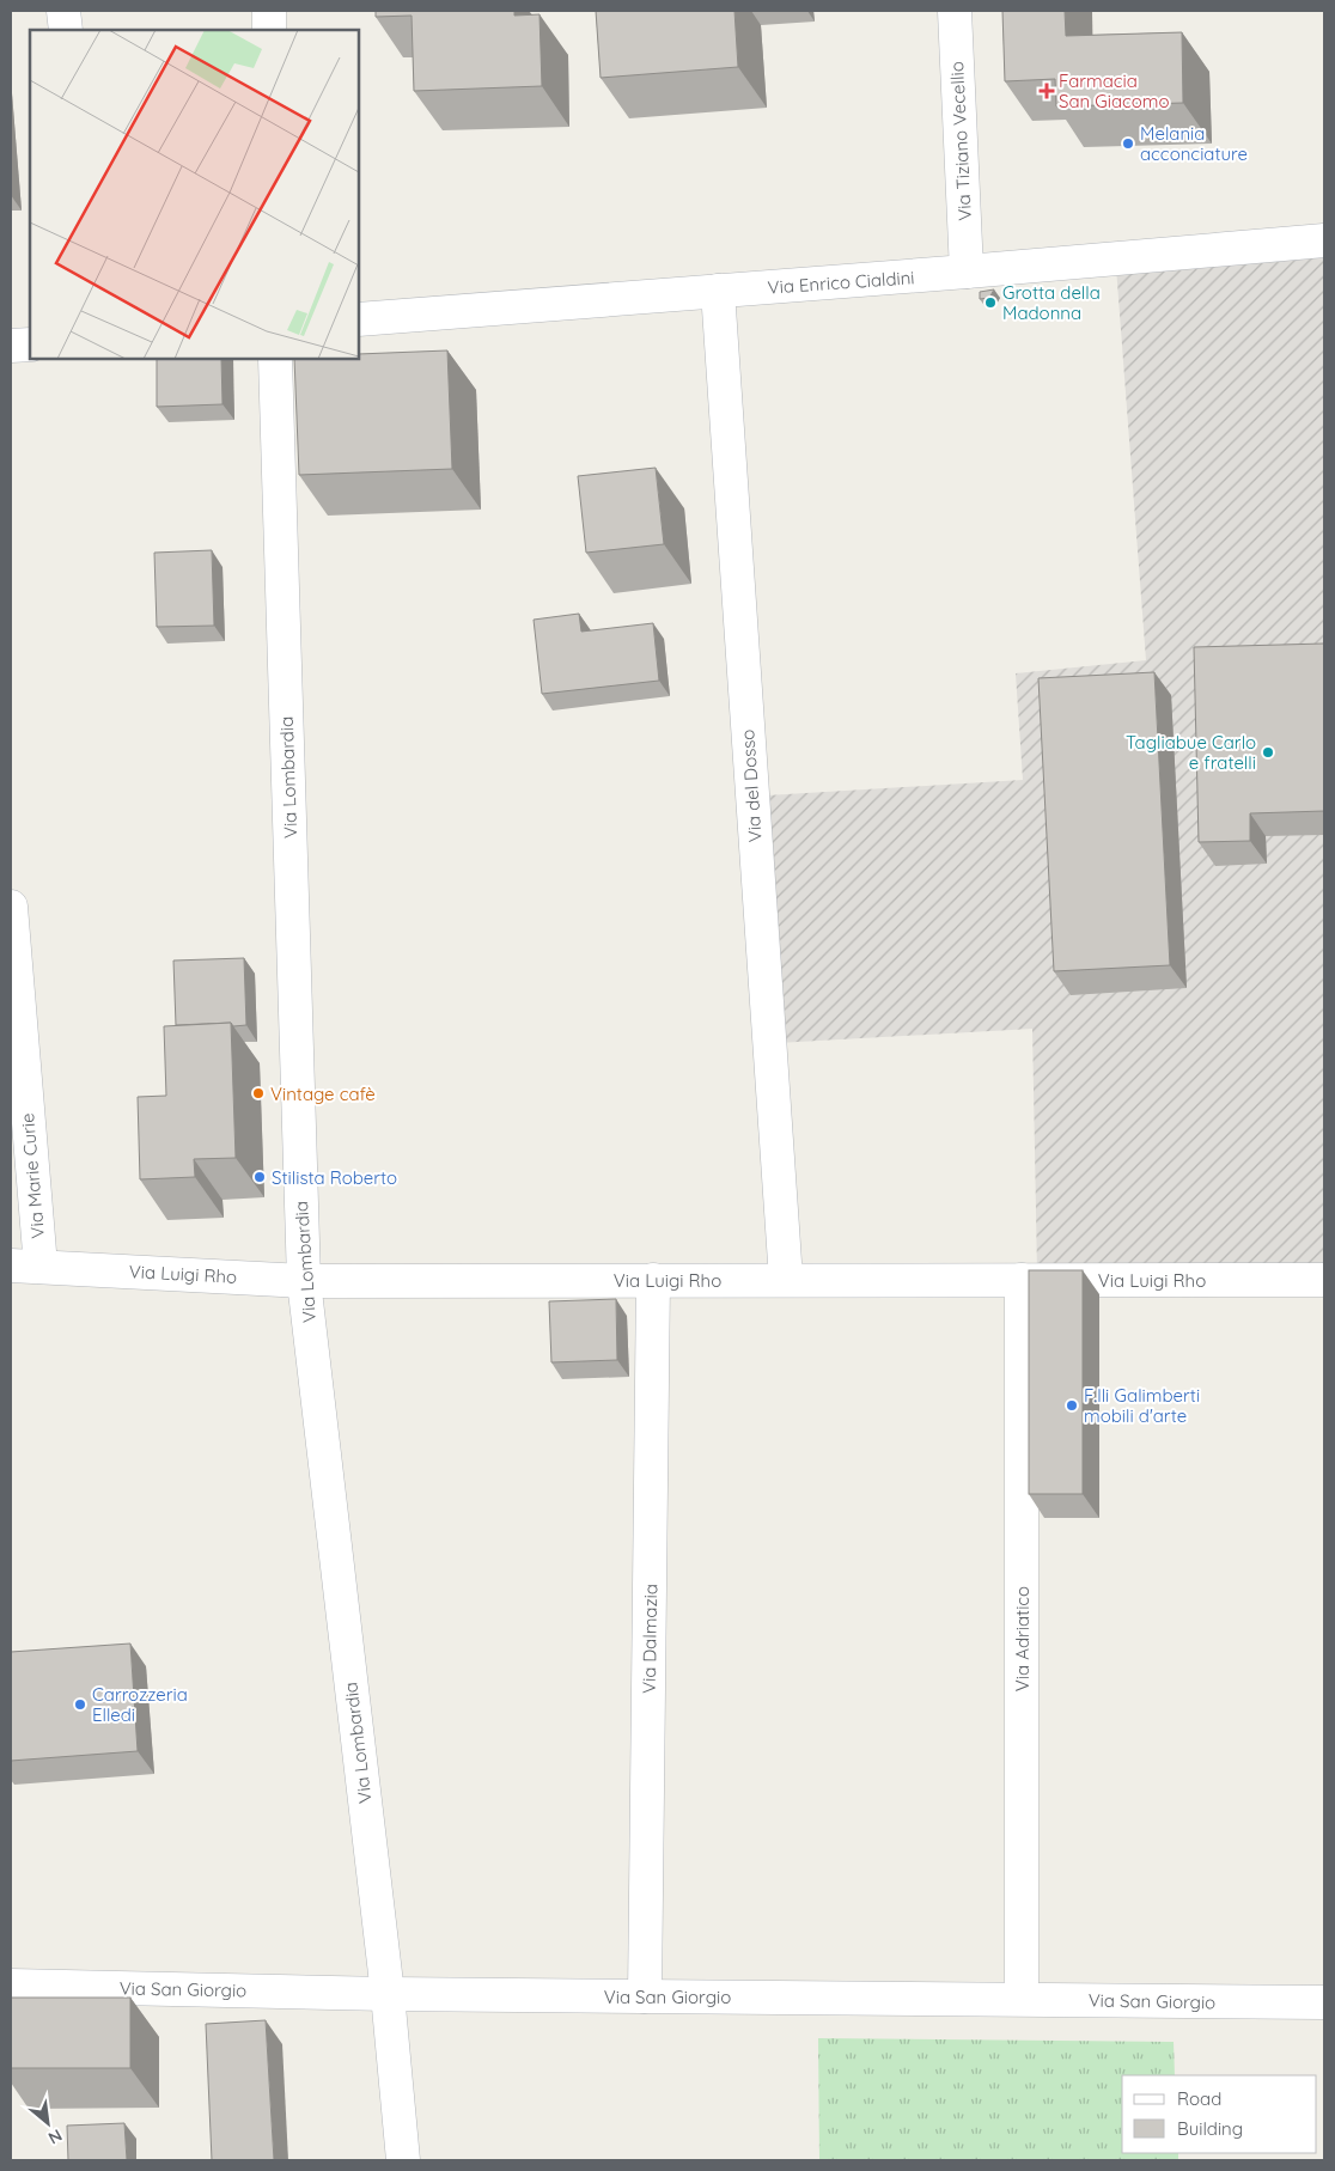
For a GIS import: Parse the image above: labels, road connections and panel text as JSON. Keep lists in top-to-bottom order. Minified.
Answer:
{"streets":{"street":["Via Tiziano Vecellio","Via Enrico Cialdini","Via Lombardia","Via del Dosso","Via Marie Curie","Via Luigi Rho","Via Dalmazia","Via Adriatico","Via San Giorgio"]},"crossings":[["Via Tiziano Vecellio","Via Enrico Cialdini"],["Via Enrico Cialdini","Via del Dosso"],["Via Lombardia","Via Luigi Rho"],["Via Lombardia","Via San Giorgio"],["Via del Dosso","Via Luigi Rho"],["Via Marie Curie","Via Luigi Rho"],["Via Luigi Rho","Via Dalmazia"],["Via Luigi Rho","Via Adriatico"],["Via Dalmazia","Via San Giorgio"],["Via Adriatico","Via San Giorgio"]],"places":{"health":["Farmacia San Giacomo"],"other":["Melania acconciature","Grotta della Madonna","Tagliabue Carlo e fratelli","Vintage cafè","Stilista Roberto","F.lli Galimberti mobili d'arte","Carrozzeria Elledi"]},"legend":["Road","Building"],"north":"bottom right"}
